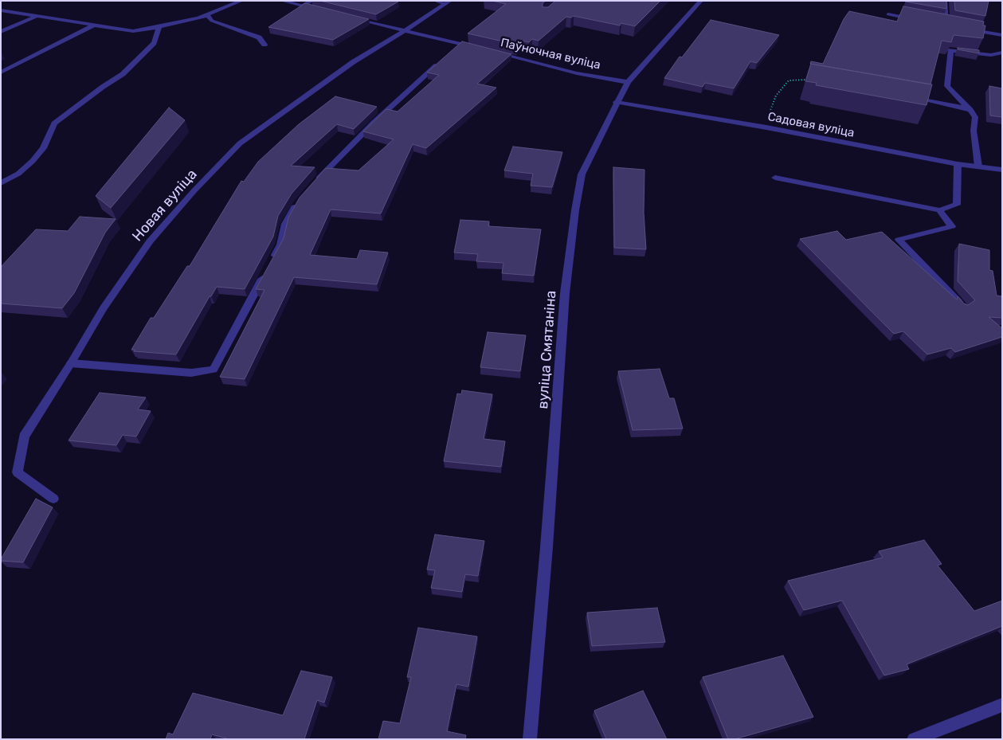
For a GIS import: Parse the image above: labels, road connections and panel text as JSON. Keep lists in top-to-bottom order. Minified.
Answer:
{"streets":{"street":["Паўночная вуліца","Садовая вуліца","Новая вуліца","вуліца Смятаніна"]},"crossings":[["Паўночная вуліца","вуліца Смятаніна"],["Садовая вуліца","вуліца Смятаніна"]]}
